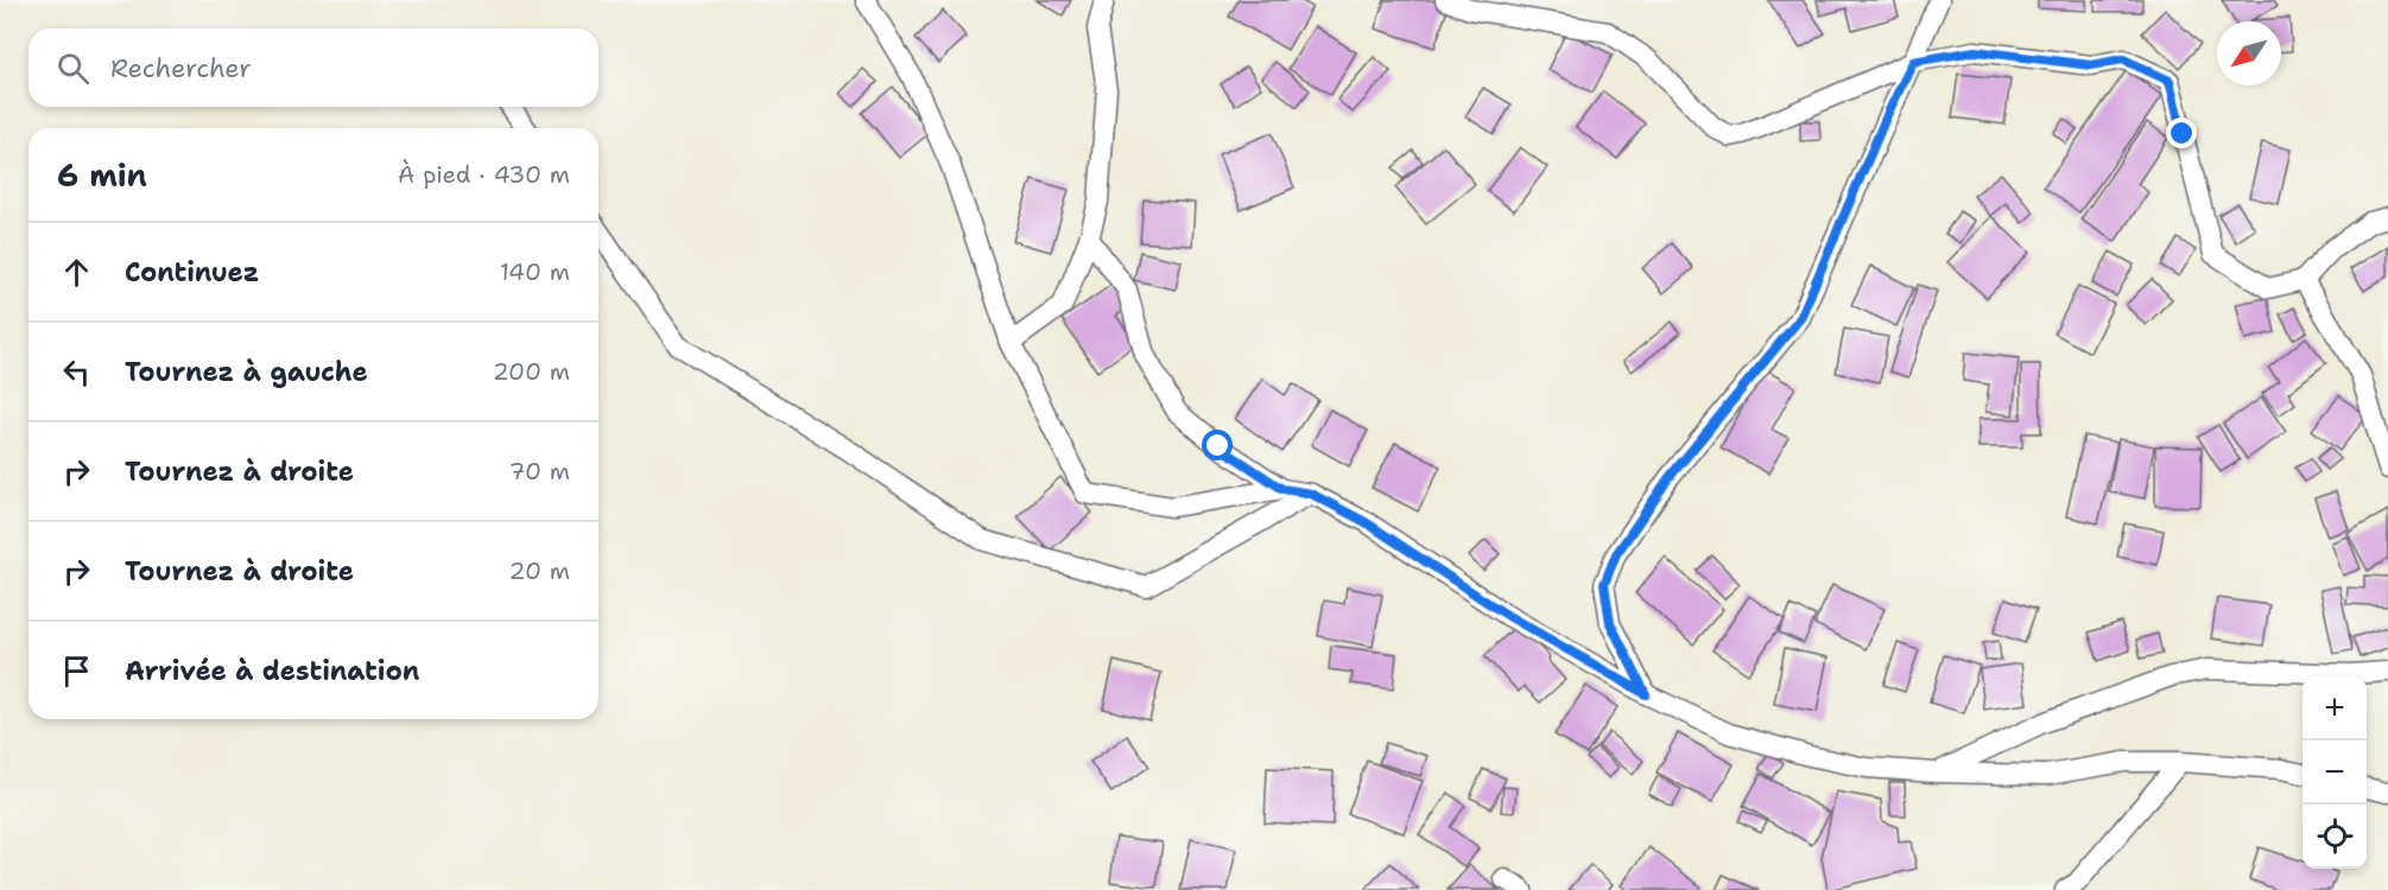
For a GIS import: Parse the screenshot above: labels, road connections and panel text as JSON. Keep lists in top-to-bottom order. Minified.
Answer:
{"north":"bottom left","page":{"search":"Rechercher","heading":["6 min","À pied · 430 m"],"list":[["Continuez","140 m"],["Tournez à gauche","200 m"],["Tournez à droite","70 m"],["Tournez à droite","20 m"],"Arrivée à destination"],"map_buttons":["+","−"]}}
